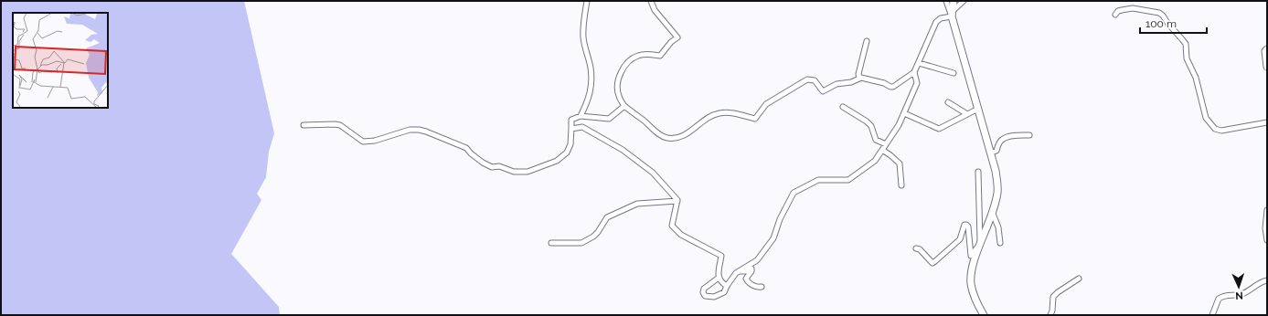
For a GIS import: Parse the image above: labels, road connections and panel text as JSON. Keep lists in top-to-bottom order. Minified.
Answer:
{"scale_bar":"100 m","north":"bottom"}
